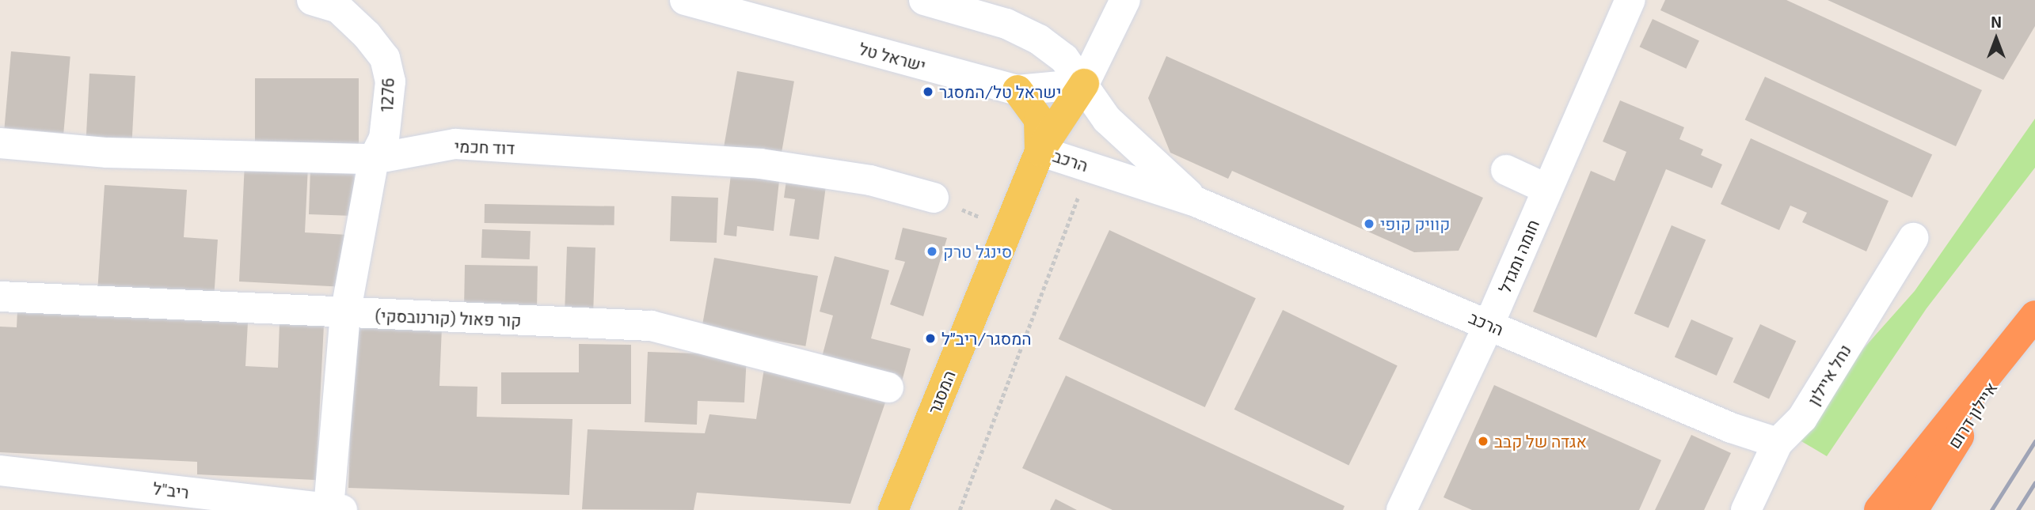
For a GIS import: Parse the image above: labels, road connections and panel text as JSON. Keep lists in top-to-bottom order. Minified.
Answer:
{"streets":{"highway":["איילון דרום"],"main road":["המסגר"],"street":["ישראל טל","1276","דוד חכמי","הרכב","חומה ומגדל","קור פאול (קורנובסקי)","נחל איילון","ריב\"ל"]},"crossings":[["ישראל טל","הרכב"],["ישראל טל","המסגר"],["1276","דוד חכמי"],["1276","קור פאול (קורנובסקי)"],["1276","ריב\"ל"],["הרכב","חומה ומגדל"],["הרכב","נחל איילון"],["הרכב","המסגר"]],"places":["ישראל טל/המסגר","קוויק קופי","סינגל טרק","המסגר/ריב״ל","אגדה של קבב"],"north":"top"}
